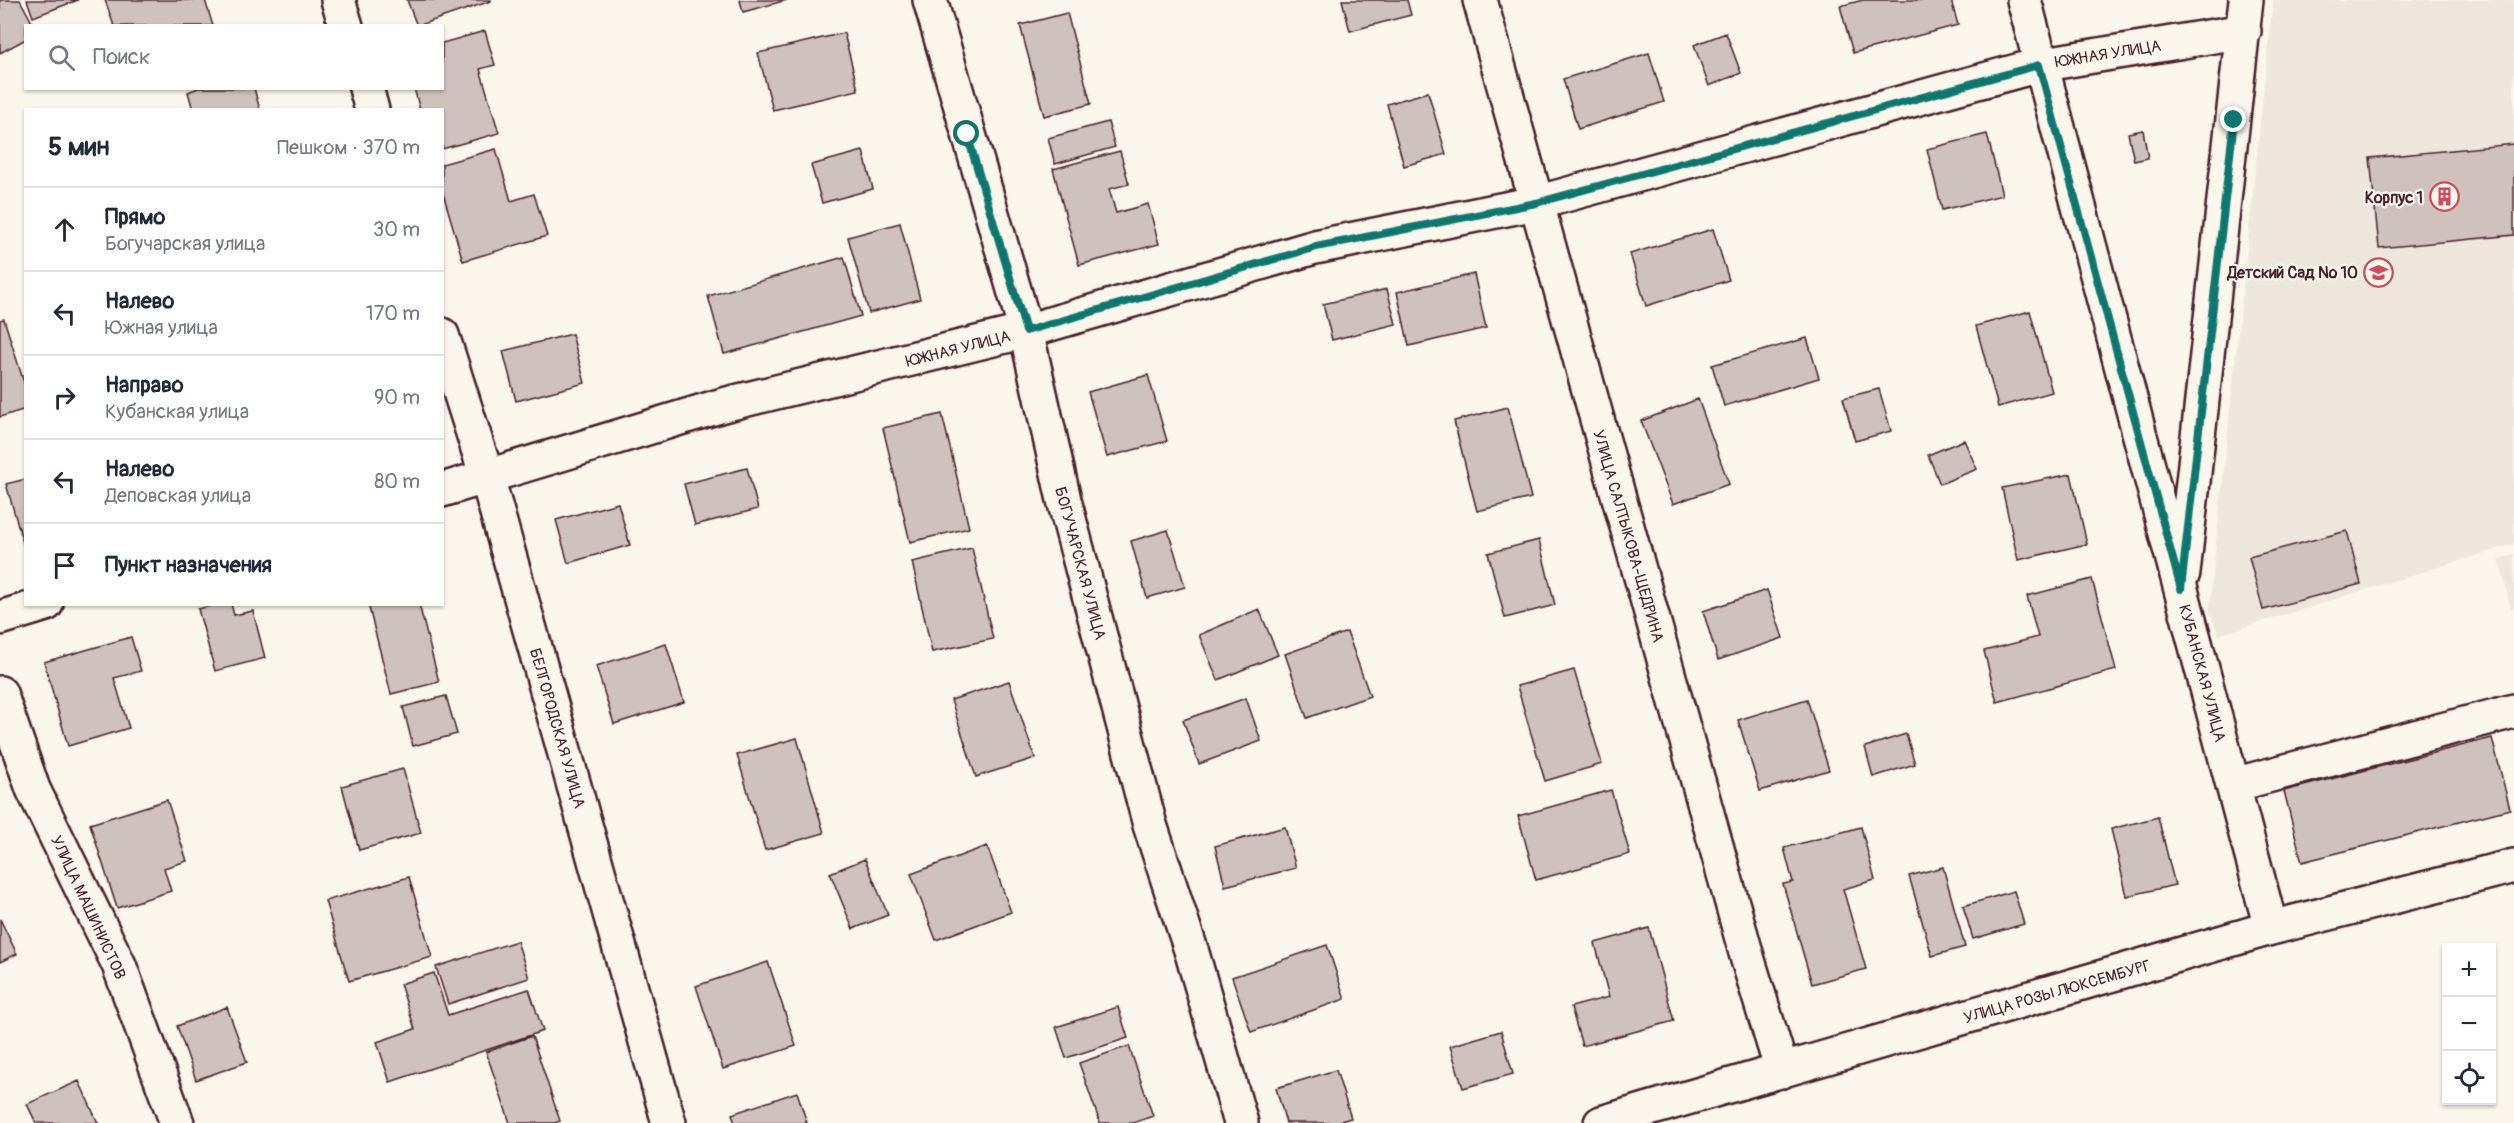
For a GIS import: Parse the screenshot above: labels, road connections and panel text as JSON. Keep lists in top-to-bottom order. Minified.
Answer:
{"streets":{"street":["ЮЖНАЯ УЛИЦА","УЛИЦА САЛТЫКОВА-ЩЕДРИНА","БОГУЧАРСКАЯ УЛИЦА","КУБАНСКАЯ УЛИЦА","БЕЛГОРОДСКАЯ УЛИЦА","УЛИЦА МАШИНИСТОВ","УЛИЦА РОЗЫ ЛЮКСЕМБУРГ"]},"crossings":[["ЮЖНАЯ УЛИЦА","УЛИЦА САЛТЫКОВА-ЩЕДРИНА"],["ЮЖНАЯ УЛИЦА","БОГУЧАРСКАЯ УЛИЦА"],["ЮЖНАЯ УЛИЦА","КУБАНСКАЯ УЛИЦА"],["ЮЖНАЯ УЛИЦА","БЕЛГОРОДСКАЯ УЛИЦА"],["УЛИЦА САЛТЫКОВА-ЩЕДРИНА","УЛИЦА РОЗЫ ЛЮКСЕМБУРГ"],["КУБАНСКАЯ УЛИЦА","УЛИЦА РОЗЫ ЛЮКСЕМБУРГ"]],"places":{"building":["Корпус 1"],"school or university":["Детский Сад № 10"]},"page":{"search":"Поиск","heading":["5 мин","Пешком · 370 m"],"list":[["Прямо","Богучарская улица","30 m"],["Налево","Южная улица","170 m"],["Направо","Кубанская улица","90 m"],["Налево","Деповская улица","80 m"],"Пункт назначения"],"map_buttons":["+","−"]}}
